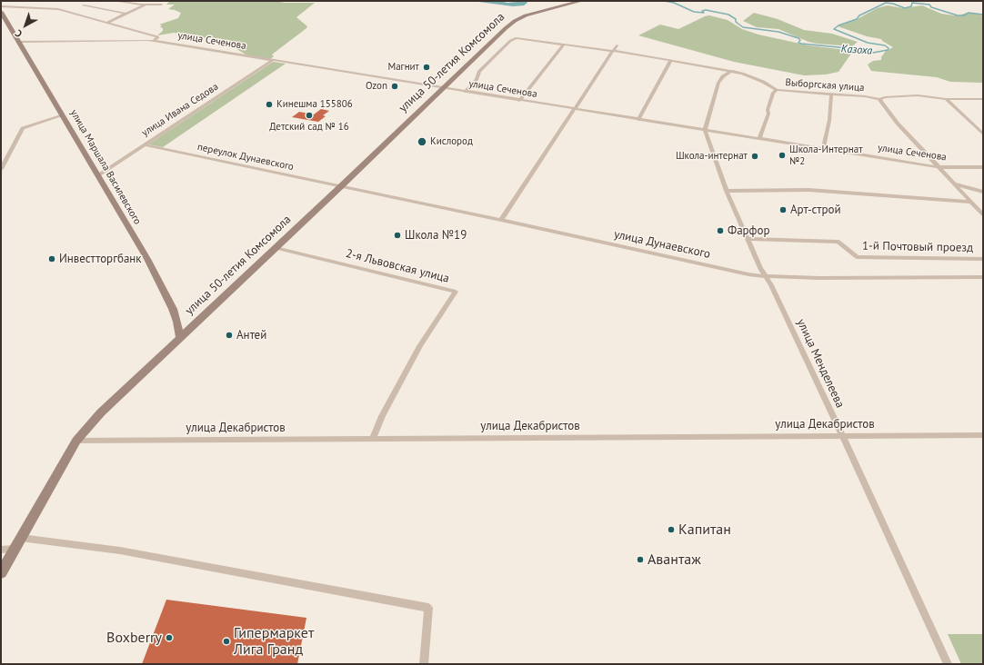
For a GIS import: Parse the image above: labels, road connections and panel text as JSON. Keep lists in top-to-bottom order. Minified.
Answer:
{"streets":{"main road":["улица 50-летия Комсомола","улица Маршала Василевского"],"street":["улица Сеченова","Выборгская улица","улица Ивана Седова","переулок Дунаевского","улица Дунаевского","1-й Почтовый проезд","2-я Львовская улица","улица Менделеева","улица Декабристов"]},"crossings":[["улица Сеченова","улица 50-летия Комсомола"],["улица Сеченова","Выборгская улица"],["улица Сеченова","улица Ивана Седова"],["улица Сеченова","улица Маршала Василевского"],["улица Сеченова","улица Менделеева"],["улица 50-летия Комсомола","переулок Дунаевского"],["улица 50-летия Комсомола","улица Маршала Василевского"],["улица 50-летия Комсомола","улица Дунаевского"],["улица 50-летия Комсомола","2-я Львовская улица"],["улица 50-летия Комсомола","улица Декабристов"],["улица Ивана Седова","улица Маршала Василевского"],["переулок Дунаевского","улица Дунаевского"],["улица Дунаевского","улица Менделеева"],["1-й Почтовый проезд","улица Менделеева"],["2-я Львовская улица","улица Декабристов"],["улица Менделеева","улица Декабристов"]],"water":["Казоха"],"places":["Магнит","Ozon","Кинешма 155806","Детский сад № 16","Кислород","Школа-Интернат №2","Школа-интернат","Арт-строй","Фарфор","Школа №19","Инвестторгбанк","Антей","Капитан","Авантаж","Boxberry","Гипермаркет Лига Гранд"],"north":"bottom left"}
